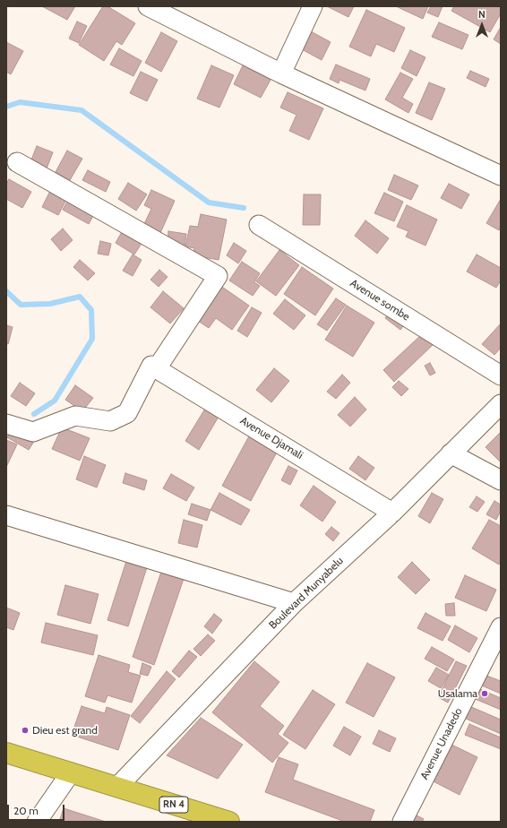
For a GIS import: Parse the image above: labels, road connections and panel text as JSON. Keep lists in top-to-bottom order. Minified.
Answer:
{"streets":{"highway":["RN 4"],"street":["Avenue sombe","Avenue Djamali","Boulevard Munyabelu","Avenue Unadedo"]},"crossings":[["Avenue Djamali","Boulevard Munyabelu"],["Boulevard Munyabelu","RN 4"]],"places":["Usalama","Dieu est grand"],"scale_bar":"20 m","north":"top"}
